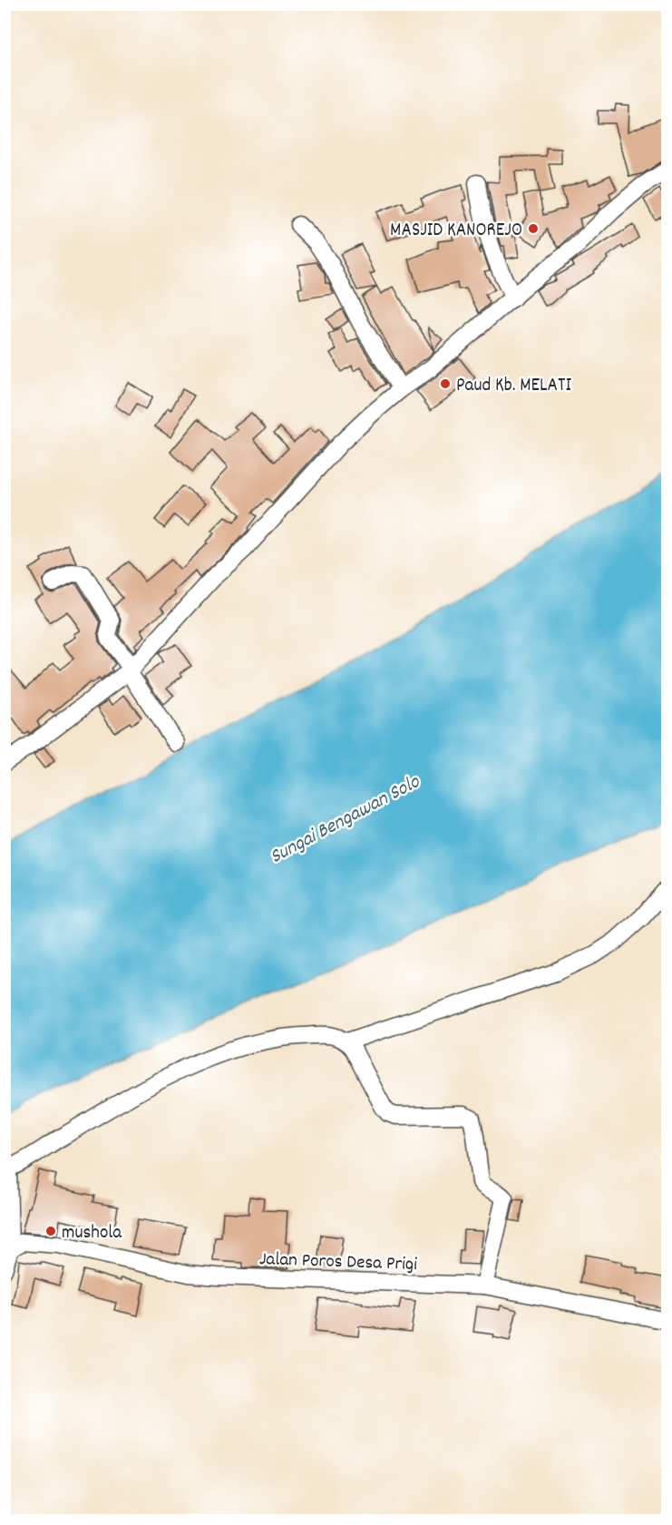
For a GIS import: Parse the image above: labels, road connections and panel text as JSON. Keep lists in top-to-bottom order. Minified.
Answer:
{"streets":{"street":["Jalan Poros Desa Prigi"]},"water":["Sungai Bengawan Solo"],"places":["MASJID KANOREJO","Paud Kb. MELATI","mushola"]}
